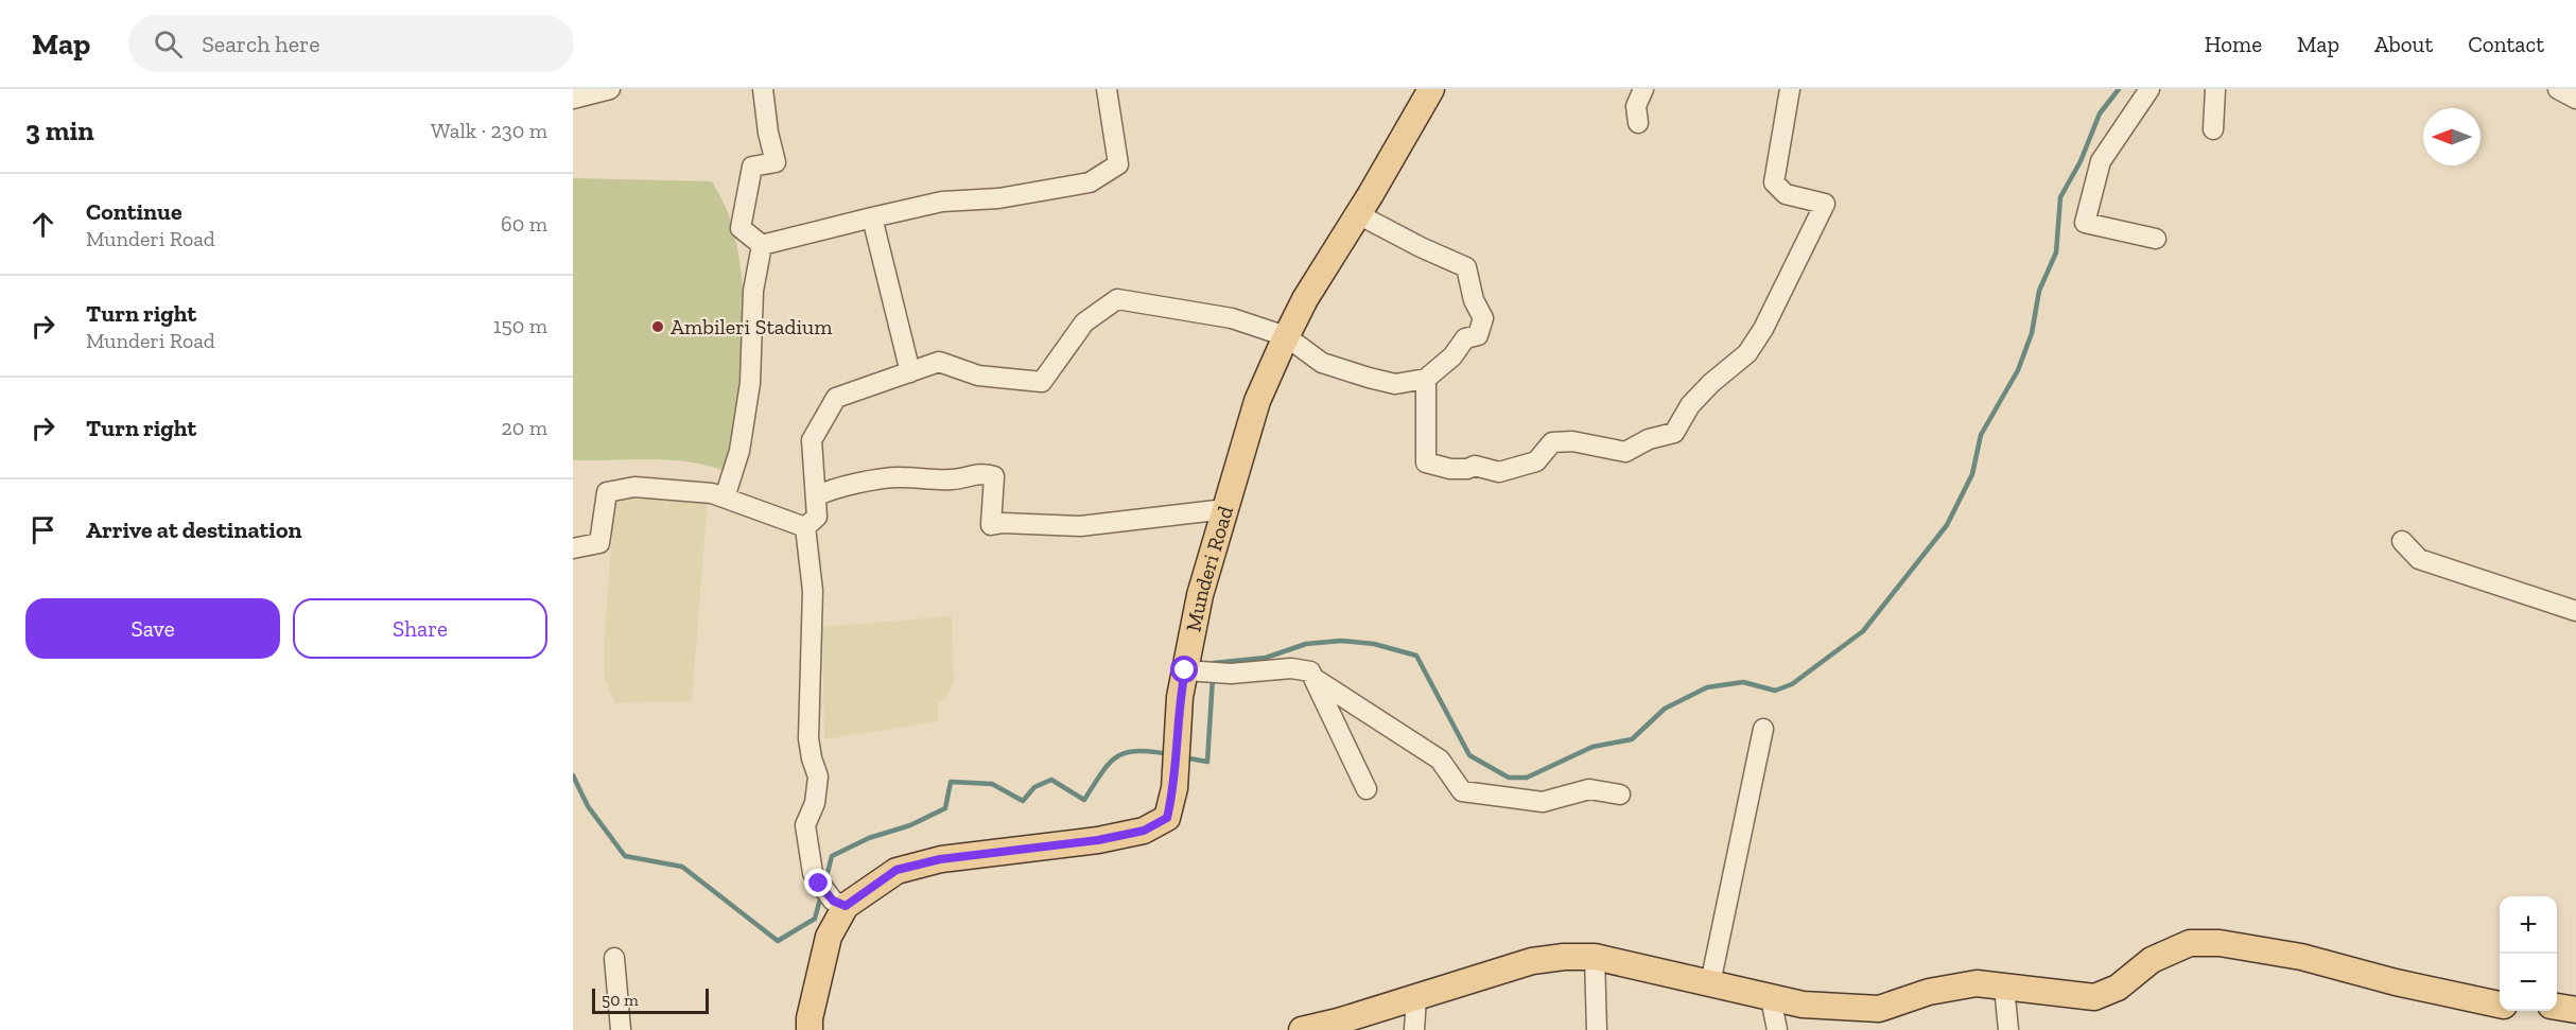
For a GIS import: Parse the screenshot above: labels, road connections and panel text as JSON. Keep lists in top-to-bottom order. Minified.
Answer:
{"streets":{"main road":["Munderi Road"]},"places":["Ambileri Stadium"],"scale_bar":"50 m","north":"left","page":{"header":"Map","search":"Search here","nav":["Home","Map","About","Contact"],"heading":["3 min","Walk · 230 m"],"list":[["Continue","Munderi Road","60 m"],["Turn right","Munderi Road","150 m"],["Turn right","20 m"],"Arrive at destination"],"buttons":["Save","Share"],"map_buttons":["+","−"],"scale":"50 m"}}
